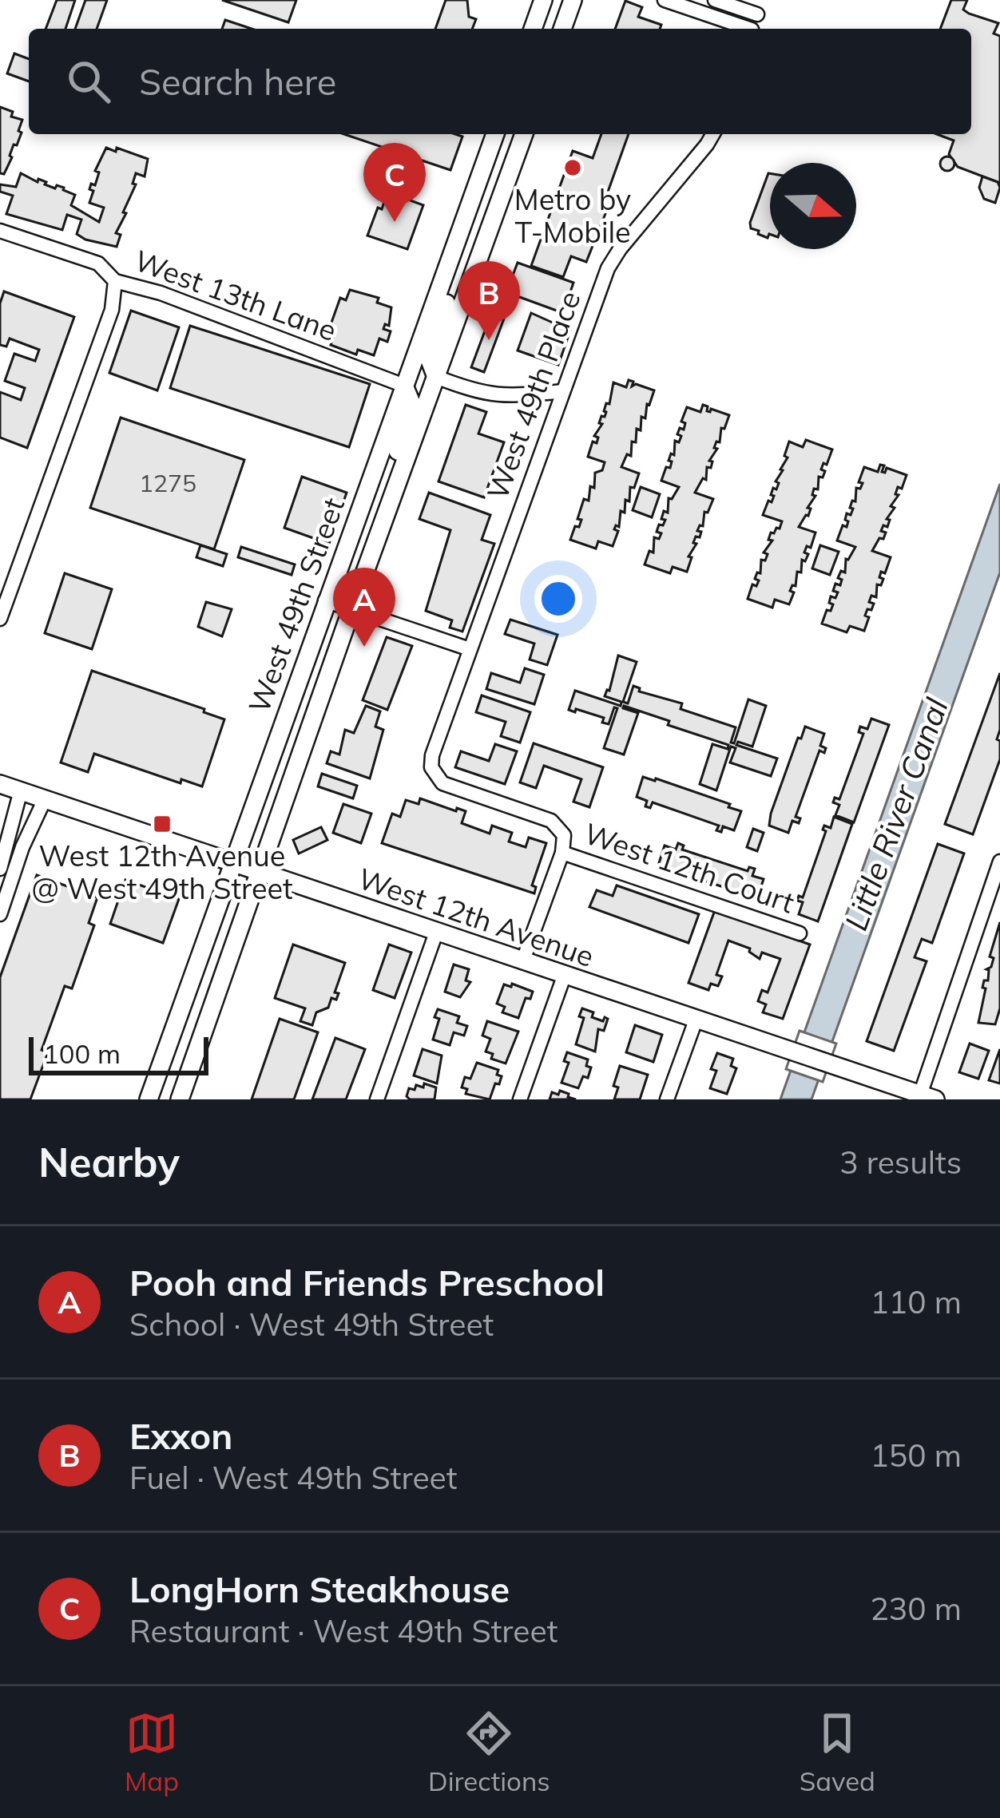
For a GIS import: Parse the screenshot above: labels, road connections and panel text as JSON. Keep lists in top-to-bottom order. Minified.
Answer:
{"streets":{"main road":["West 49th Street","West 12th Avenue"],"street":["West 13th Lane","West 49th Place","West 12th Court"]},"crossings":[["West 13th Lane","West 49th Street"],["West 49th Place","West 12th Court"],["West 49th Street","West 12th Avenue"]],"water":["Little River Canal"],"places":{"other":["Metro by T-Mobile"],"transit":["West 12th Avenue @ West 49th Street"]},"house_numbers":["1275"],"scale_bar":"100 m","north":"right","page":{"search":"Search here","pins":["C","B","A"],"scale":"100 m","heading":["Nearby","3 results"],"list":[{"mark":"A","name":"Pooh and Friends Preschool","note":"School · West 49th Street","value":"110 m"},{"mark":"B","name":"Exxon","note":"Fuel · West 49th Street","value":"150 m"},{"mark":"C","name":"LongHorn Steakhouse","note":"Restaurant · West 49th Street","value":"230 m"}],"nav":["Map","Directions","Saved"]}}
